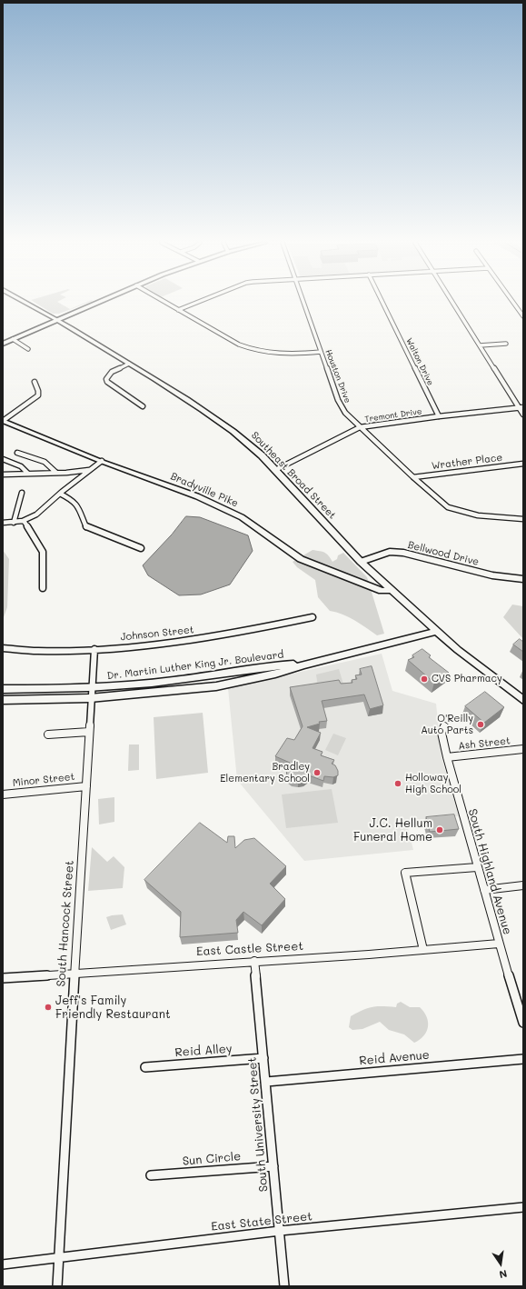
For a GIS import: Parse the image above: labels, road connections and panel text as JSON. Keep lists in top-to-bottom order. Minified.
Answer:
{"streets":{"main road":["Southeast Broad Street","Bradyville Pike","Dr. Martin Luther King Jr. Boulevard"],"street":["Walton Drive","Houston Drive","Tremont Drive","Wrather Place","Bellwood Drive","Johnson Street","Ash Street","Minor Street","South Highland Avenue","South Hancock Street","East Castle Street","Reid Alley","Reid Avenue","South University Street","Sun Circle","East State Street"]},"crossings":[["Walton Drive","Tremont Drive"],["Houston Drive","Tremont Drive"],["Houston Drive","Wrather Place"],["Tremont Drive","Southeast Broad Street"],["Southeast Broad Street","Bradyville Pike"],["Southeast Broad Street","Bellwood Drive"],["Southeast Broad Street","Dr. Martin Luther King Jr. Boulevard"],["Johnson Street","South Hancock Street"],["Dr. Martin Luther King Jr. Boulevard","South Hancock Street"],["Ash Street","South Highland Avenue"],["Minor Street","South Hancock Street"],["South Highland Avenue","East Castle Street"],["South Hancock Street","East Castle Street"],["South Hancock Street","East State Street"],["East Castle Street","South University Street"],["Reid Alley","South University Street"],["Reid Avenue","South University Street"],["South University Street","Sun Circle"],["South University Street","East State Street"]],"places":["CVS Pharmacy","O'Reilly Auto Parts","Bradley Elementary School","Holloway High School","J.C. Hellum Funeral Home","Jeff's Family Friendly Restaurant"],"north":"bottom"}
